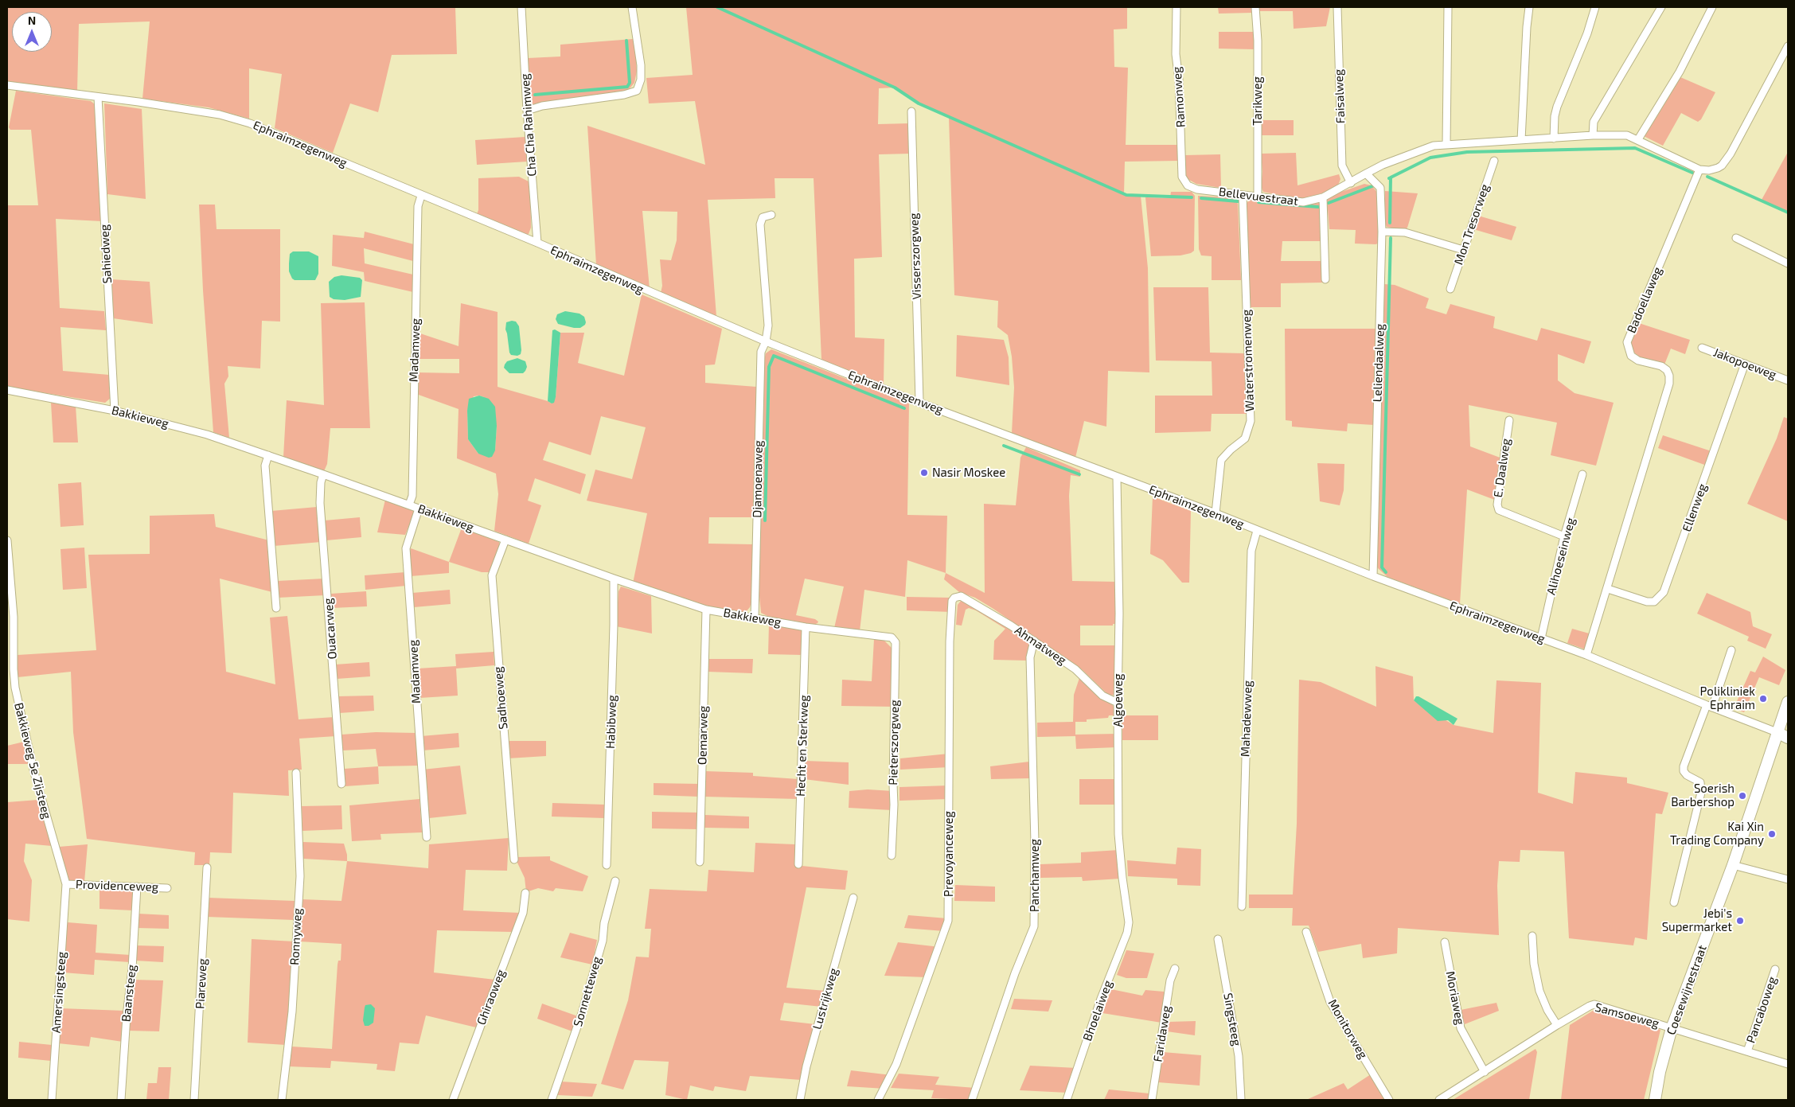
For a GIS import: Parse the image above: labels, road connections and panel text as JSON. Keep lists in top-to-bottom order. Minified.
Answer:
{"streets":{"street":["Faisalweg","Ramonweg","Tarikweg","Cha Cha Rahimweg","Ephraimzegenweg","Bellevuestraat","Mon Tresorweg","Sahiedweg","Visserszorgweg","Badoellaweg","Madamweg","Waterstromenweg","Leliendaalweg","Jakopoeweg","Bakkieweg","E. Daalweg","Djamoenaweg","Ellenweg","Alihoeseinweg","Ouacarweg","Ahmatweg","Sadhoeweg","Algoeweg","Mahadewweg","Habibweg","Oemarweg","Pieterszorgweg","Hecht en Sterkweg","Bakkieweg 5e Zijsteeg","Prevoyanceweg","Panchamweg","Providenceweg","Ronnyweg","Piareweg","Coesewijnestraat","Sonnetteweg","Amersingsteeg","Baansteeg","Ghiraoweg","Moriaweg","Lustrijkweg","Pancaboweg","Bhoelaiweg","Samsoeweg","Singsteeg","Monitorweg","Faridaweg"]},"crossings":[["Faisalweg","Bellevuestraat"],["Ramonweg","Bellevuestraat"],["Tarikweg","Bellevuestraat"],["Cha Cha Rahimweg","Ephraimzegenweg"],["Ephraimzegenweg","Sahiedweg"],["Ephraimzegenweg","Visserszorgweg"],["Ephraimzegenweg","Badoellaweg"],["Ephraimzegenweg","Madamweg"],["Ephraimzegenweg","Waterstromenweg"],["Ephraimzegenweg","Leliendaalweg"],["Ephraimzegenweg","Djamoenaweg"],["Ephraimzegenweg","Alihoeseinweg"],["Ephraimzegenweg","Algoeweg"],["Ephraimzegenweg","Mahadewweg"],["Ephraimzegenweg","Coesewijnestraat"],["Bellevuestraat","Waterstromenweg"],["Sahiedweg","Bakkieweg"],["Badoellaweg","Ellenweg"],["Madamweg","Bakkieweg"],["Jakopoeweg","Ellenweg"],["Bakkieweg","Djamoenaweg"],["Bakkieweg","Ouacarweg"],["Bakkieweg","Sadhoeweg"],["Bakkieweg","Habibweg"],["Bakkieweg","Oemarweg"],["Bakkieweg","Pieterszorgweg"],["Bakkieweg","Hecht en Sterkweg"],["E. Daalweg","Alihoeseinweg"],["Ahmatweg","Algoeweg"],["Ahmatweg","Prevoyanceweg"],["Ahmatweg","Panchamweg"],["Algoeweg","Bhoelaiweg"],["Bakkieweg 5e Zijsteeg","Providenceweg"],["Bakkieweg 5e Zijsteeg","Amersingsteeg"],["Providenceweg","Amersingsteeg"],["Providenceweg","Baansteeg"],["Coesewijnestraat","Samsoeweg"],["Moriaweg","Samsoeweg"],["Pancaboweg","Samsoeweg"]],"places":["Nasir Moskee","Polikliniek Ephraim","Soerish Barbershop","Kai Xin Trading Company","Jebi's Supermarket"],"north":"top"}
